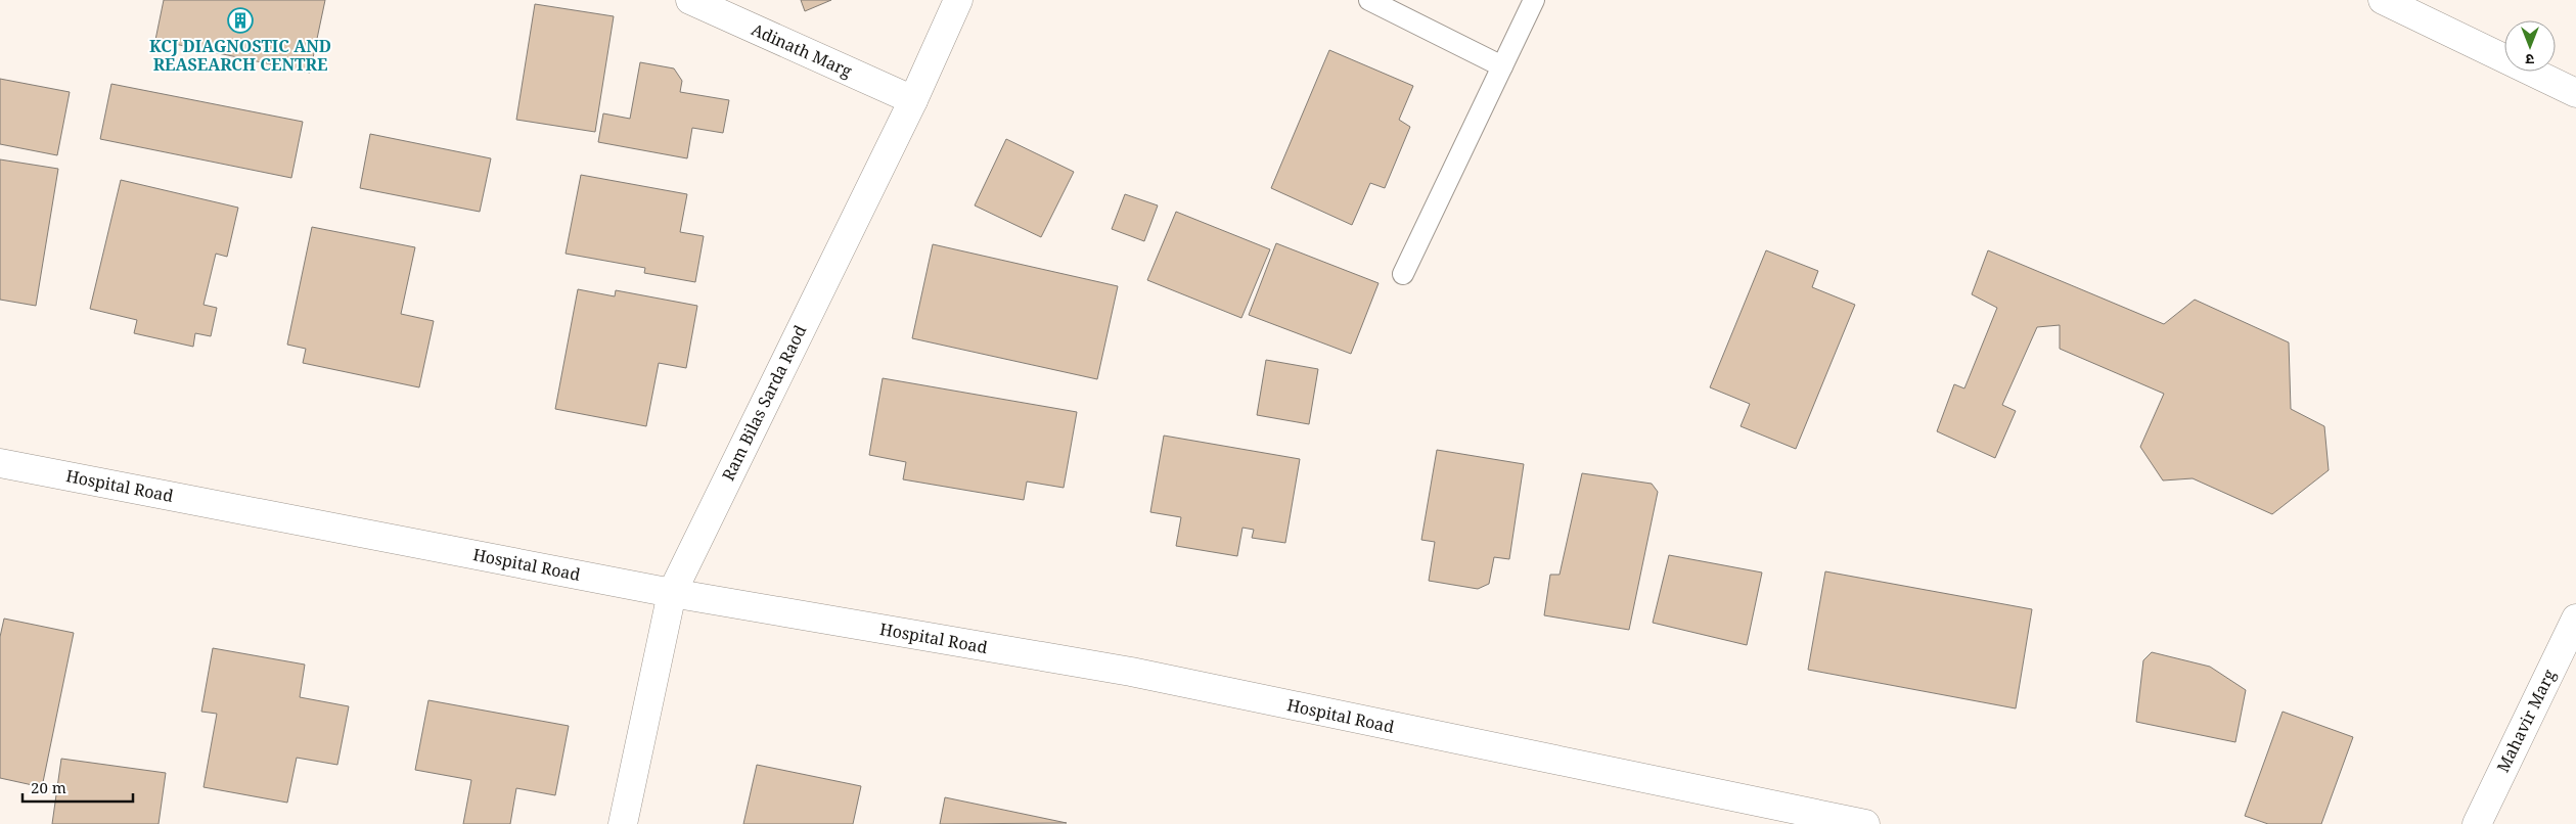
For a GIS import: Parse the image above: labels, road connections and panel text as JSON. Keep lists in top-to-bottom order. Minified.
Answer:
{"streets":{"street":["Adinath Marg","Ram Bilas Sarda Raod","Hospital Road","Mahavir Marg"]},"crossings":[["Adinath Marg","Ram Bilas Sarda Raod"],["Ram Bilas Sarda Raod","Hospital Road"]],"places":{"building":["KCJ DIAGNOSTIC AND REASEARCH CENTRE"]},"scale_bar":"20 m","north":"bottom"}
